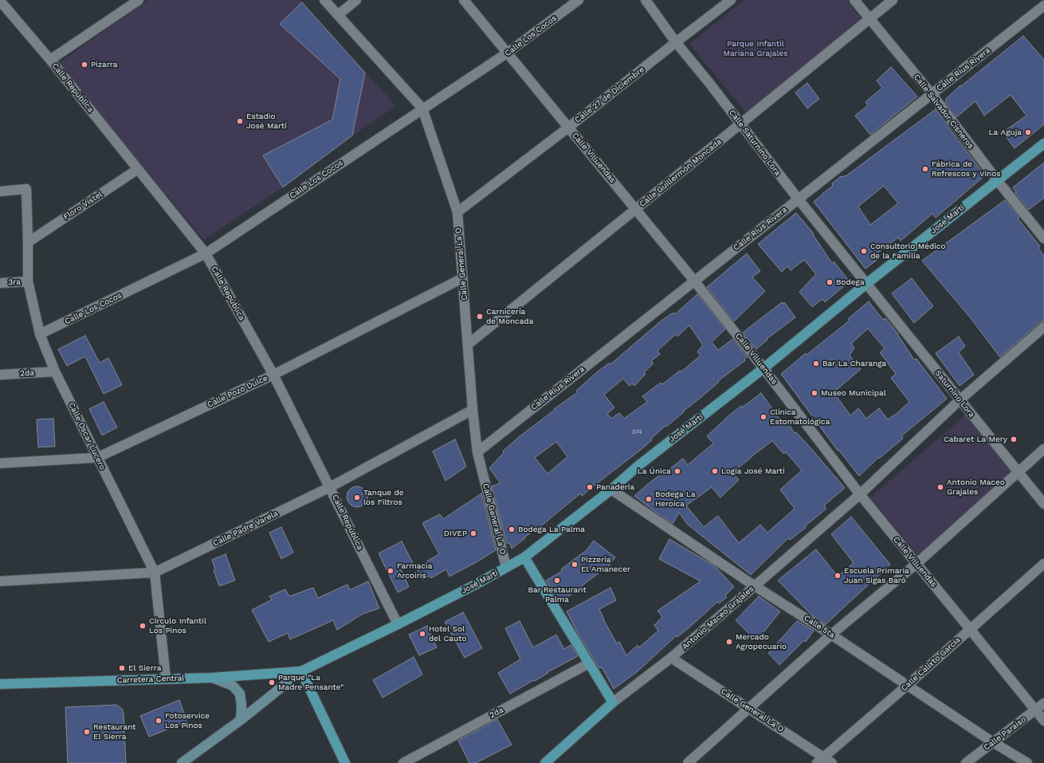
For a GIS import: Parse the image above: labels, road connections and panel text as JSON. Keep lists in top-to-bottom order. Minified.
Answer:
{"streets":{"main road":["José Martí","Antonio Maceo Grajales","Carretera Central"],"street":["Calle Los Cocos","Calle Rius Rivera","Calle República","Calle 27 de Diciembre","Calle Salvador Cisneros","Calle Saturnino Lora","Calle Villuendas","Calle Guillermón Moncada","Floro Vistel","Calle General La O","3ra","2da","Calle Pozo Dulce","Saturnino Lora","Calle Oscar Lucero","Calle Padre Varela","Calle 5ta","Calle Calixto García","Calle Paraíso"]},"crossings":[["Calle Los Cocos","Calle República"],["Calle Los Cocos","Calle Villuendas"],["Calle Los Cocos","Calle General La O"],["Calle Los Cocos","Calle Oscar Lucero"],["Calle Rius Rivera","Calle Salvador Cisneros"],["Calle Rius Rivera","Calle Saturnino Lora"],["Calle Rius Rivera","Calle Villuendas"],["Calle Rius Rivera","Calle General La O"],["Calle República","Floro Vistel"],["Calle República","José Martí"],["Calle República","Calle Pozo Dulce"],["Calle República","Calle Padre Varela"],["Calle 27 de Diciembre","Calle Saturnino Lora"],["Calle 27 de Diciembre","Calle Villuendas"],["Calle 27 de Diciembre","Calle General La O"],["Calle Salvador Cisneros","Calle Guillermón Moncada"],["Calle Salvador Cisneros","José Martí"],["Calle Saturnino Lora","Calle Guillermón Moncada"],["Calle Saturnino Lora","José Martí"],["Calle Saturnino Lora","Saturnino Lora"],["Calle Villuendas","Calle Guillermón Moncada"],["Calle Villuendas","José Martí"],["Calle Villuendas","Antonio Maceo Grajales"],["Calle Villuendas","Calle Calixto García"],["Calle Villuendas","Calle Paraíso"],["Calle Guillermón Moncada","Calle General La O"],["Floro Vistel","Calle Oscar Lucero"],["José Martí","Calle General La O"],["José Martí","Saturnino Lora"],["José Martí","Calle 5ta"],["José Martí","Carretera Central"],["Calle General La O","Calle Pozo Dulce"],["Calle General La O","Calle Padre Varela"],["Calle General La O","Antonio Maceo Grajales"],["Calle General La O","Calle Calixto García"],["3ra","Calle Oscar Lucero"],["2da","Calle Oscar Lucero"],["Calle Pozo Dulce","Calle Oscar Lucero"],["Saturnino Lora","Antonio Maceo Grajales"],["Calle Oscar Lucero","Calle Padre Varela"],["Calle Oscar Lucero","Carretera Central"],["Antonio Maceo Grajales","Calle 5ta"],["Calle 5ta","Calle Calixto García"],["Calle 5ta","Calle Paraíso"]],"parks":["Parque Infantil Mariana Grajales"],"places":["Pizarra","Estadio José Martí","La Aguja","Fábrica de Refrescos y Vinos","Consultorio Médico de la Familia","Bodega","Carnicería de Moncada","Bar La Charanga","Museo Municipal","Clínica Estomatológica","Cabaret La Mery","La Única","Logia José Martí","Panadería","Antonio Maceo Grajales","Tanque de los Filtros","Bodega La Heroica","Bodega La Palma","DIVEP","Pizzería El Amanecer","Farmacia Arcoiris","Escuela Primaria Juan Sigas Baró","Bar Restaurant Palma","Círculo Infantil Los Pinos","Hotel Sol del Cauto","Mercado Agropecuario","El Sierra","Parque \"La Madre Pensante\"","Fotoservice Los Pinos","Restaurant El Sierra"],"house_numbers":["374"]}
